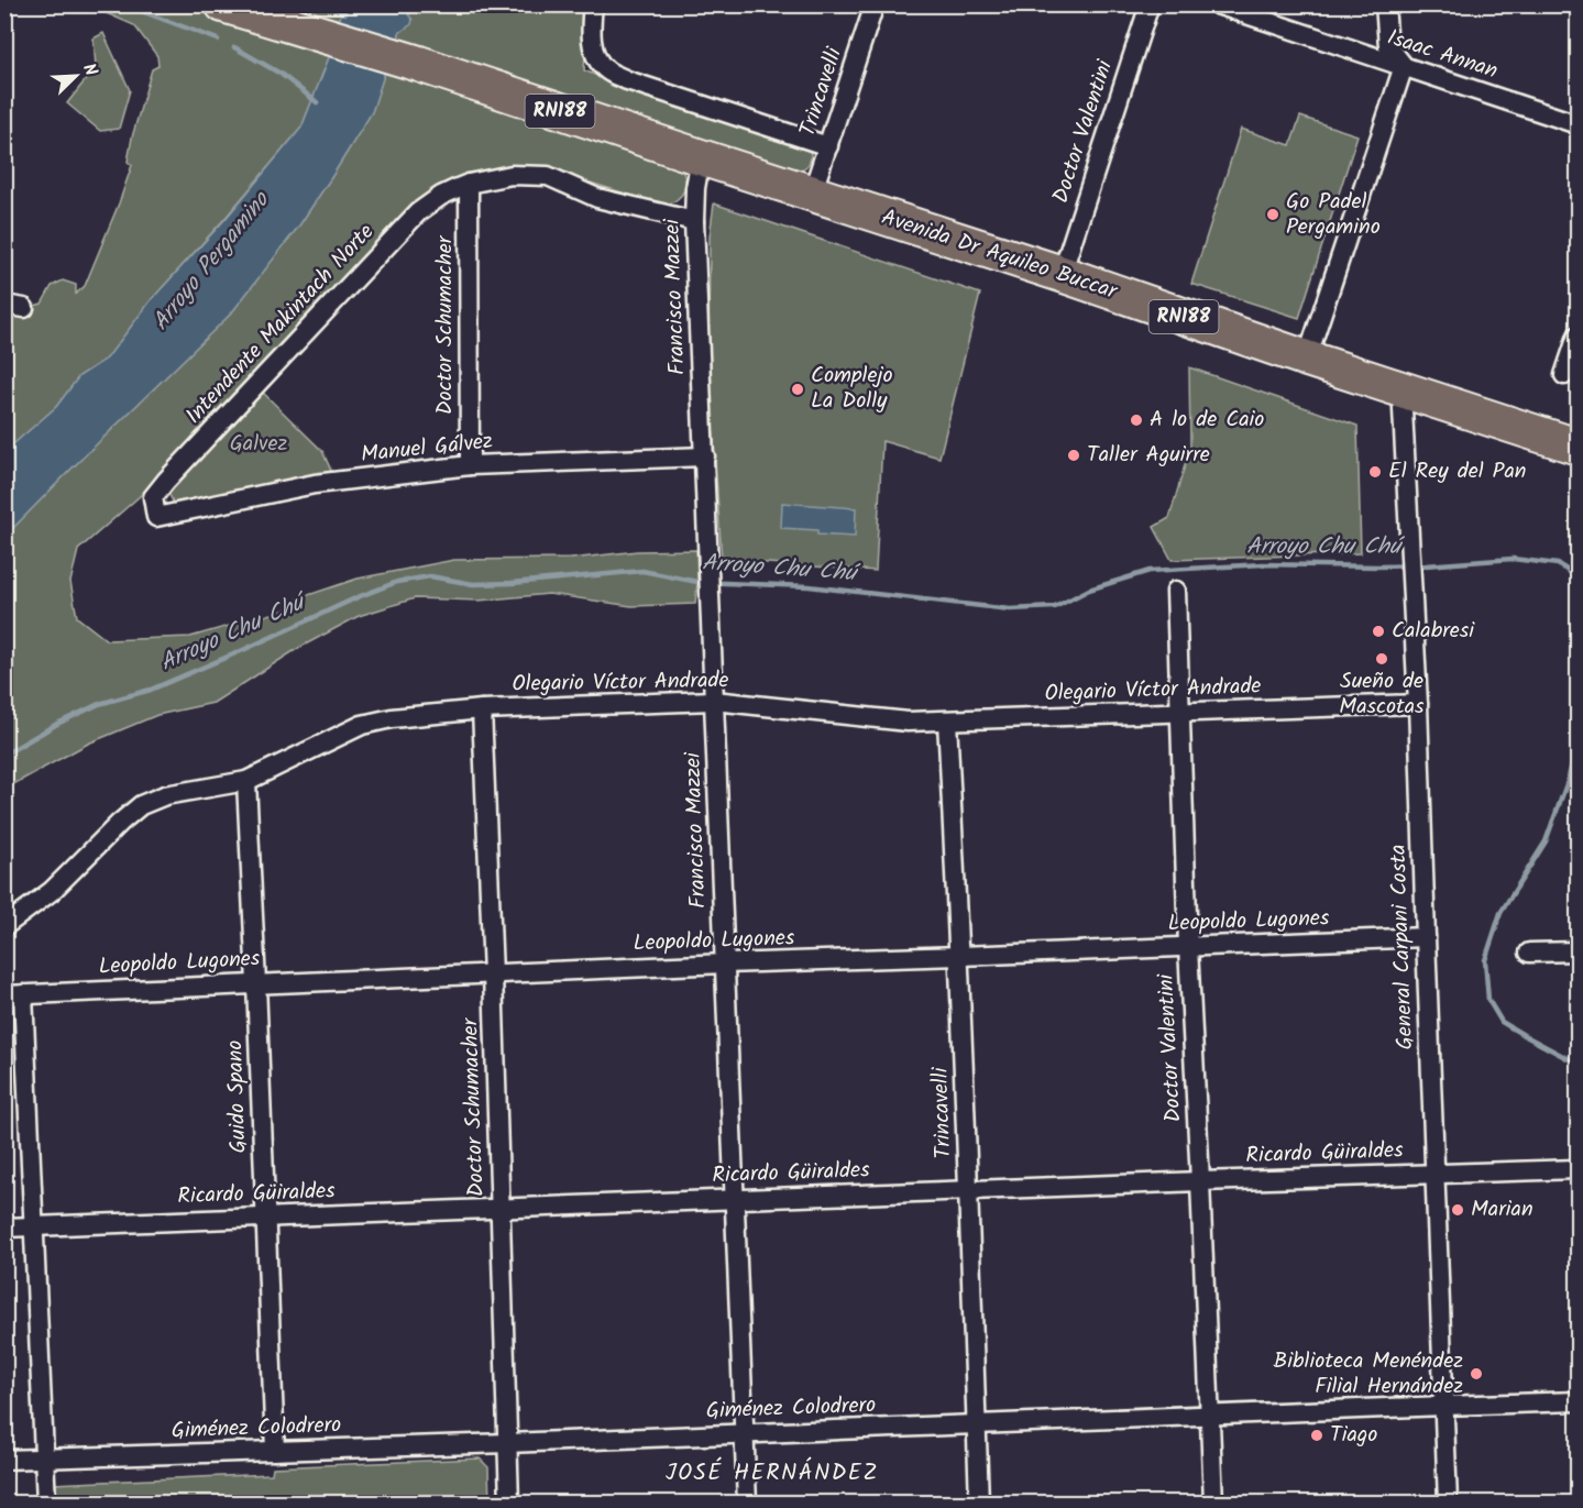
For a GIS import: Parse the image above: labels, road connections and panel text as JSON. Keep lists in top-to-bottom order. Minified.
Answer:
{"streets":{"highway":["RN188","Avenida Dr Aquileo Buccar"],"street":["Isaac Annan","Trincavelli","Doctor Valentini","Francisco Mazzei","Intendente Makintach Norte","Doctor Schumacher","Manuel Gálvez","Olegario Víctor Andrade","Leopoldo Lugones","General Carpani Costa","Guido Spano","Ricardo Güiraldes","Giménez Colodrero"]},"crossings":[["Trincavelli","Avenida Dr Aquileo Buccar"],["Trincavelli","Olegario Víctor Andrade"],["Trincavelli","Leopoldo Lugones"],["Trincavelli","Ricardo Güiraldes"],["Trincavelli","Giménez Colodrero"],["Doctor Valentini","Avenida Dr Aquileo Buccar"],["Doctor Valentini","Olegario Víctor Andrade"],["Doctor Valentini","Leopoldo Lugones"],["Doctor Valentini","Ricardo Güiraldes"],["Doctor Valentini","Giménez Colodrero"],["Avenida Dr Aquileo Buccar","Francisco Mazzei"],["Avenida Dr Aquileo Buccar","General Carpani Costa"],["Francisco Mazzei","Intendente Makintach Norte"],["Francisco Mazzei","Manuel Gálvez"],["Francisco Mazzei","Olegario Víctor Andrade"],["Francisco Mazzei","Leopoldo Lugones"],["Francisco Mazzei","Ricardo Güiraldes"],["Francisco Mazzei","Giménez Colodrero"],["Intendente Makintach Norte","Doctor Schumacher"],["Intendente Makintach Norte","Manuel Gálvez"],["Doctor Schumacher","Manuel Gálvez"],["Doctor Schumacher","Olegario Víctor Andrade"],["Doctor Schumacher","Leopoldo Lugones"],["Doctor Schumacher","Ricardo Güiraldes"],["Doctor Schumacher","Giménez Colodrero"],["Olegario Víctor Andrade","General Carpani Costa"],["Olegario Víctor Andrade","Guido Spano"],["Leopoldo Lugones","General Carpani Costa"],["Leopoldo Lugones","Guido Spano"],["General Carpani Costa","Ricardo Güiraldes"],["General Carpani Costa","Giménez Colodrero"],["Guido Spano","Ricardo Güiraldes"],["Guido Spano","Giménez Colodrero"]],"districts":["JOSÉ HERNÁNDEZ"],"water":["Arroyo Pergamino","Arroyo Chu Chú"],"parks":["Galvez"],"places":["Go Padel Pergamino","Complejo La Dolly","A lo de Caio","Taller Aguirre","El Rey del Pan","Calabresi","Sueño de Mascotas","Marian","Biblioteca Menéndez Filial Hernández","Tiago"],"north":"top right"}
